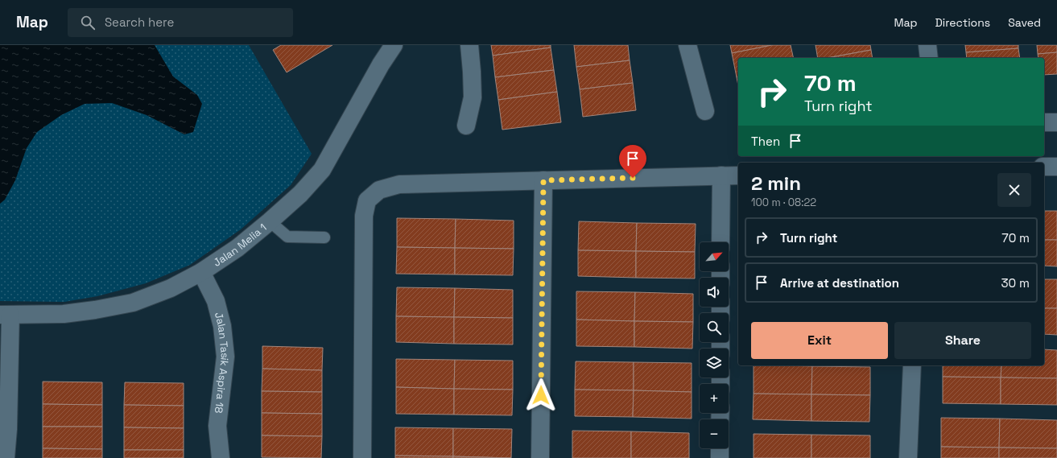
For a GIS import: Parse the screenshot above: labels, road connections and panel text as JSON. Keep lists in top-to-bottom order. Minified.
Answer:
{"streets":{"street":["Jalan Melia 1","Jalan Tasik Aspira 18"]},"crossings":[["Jalan Melia 1","Jalan Tasik Aspira 18"]],"north":"top right","page":{"header":"Map","search":"Search here","nav":["Map","Directions","Saved"],"turn":["70 m","Turn right"],"then":"Then","heading":["2 min","100 m · 08:22"],"list":[{"name":"Turn right","value":"70 m"},{"name":"Arrive at destination","value":"30 m"}],"map_buttons":["+","−"],"buttons":["Exit","Share"]}}
